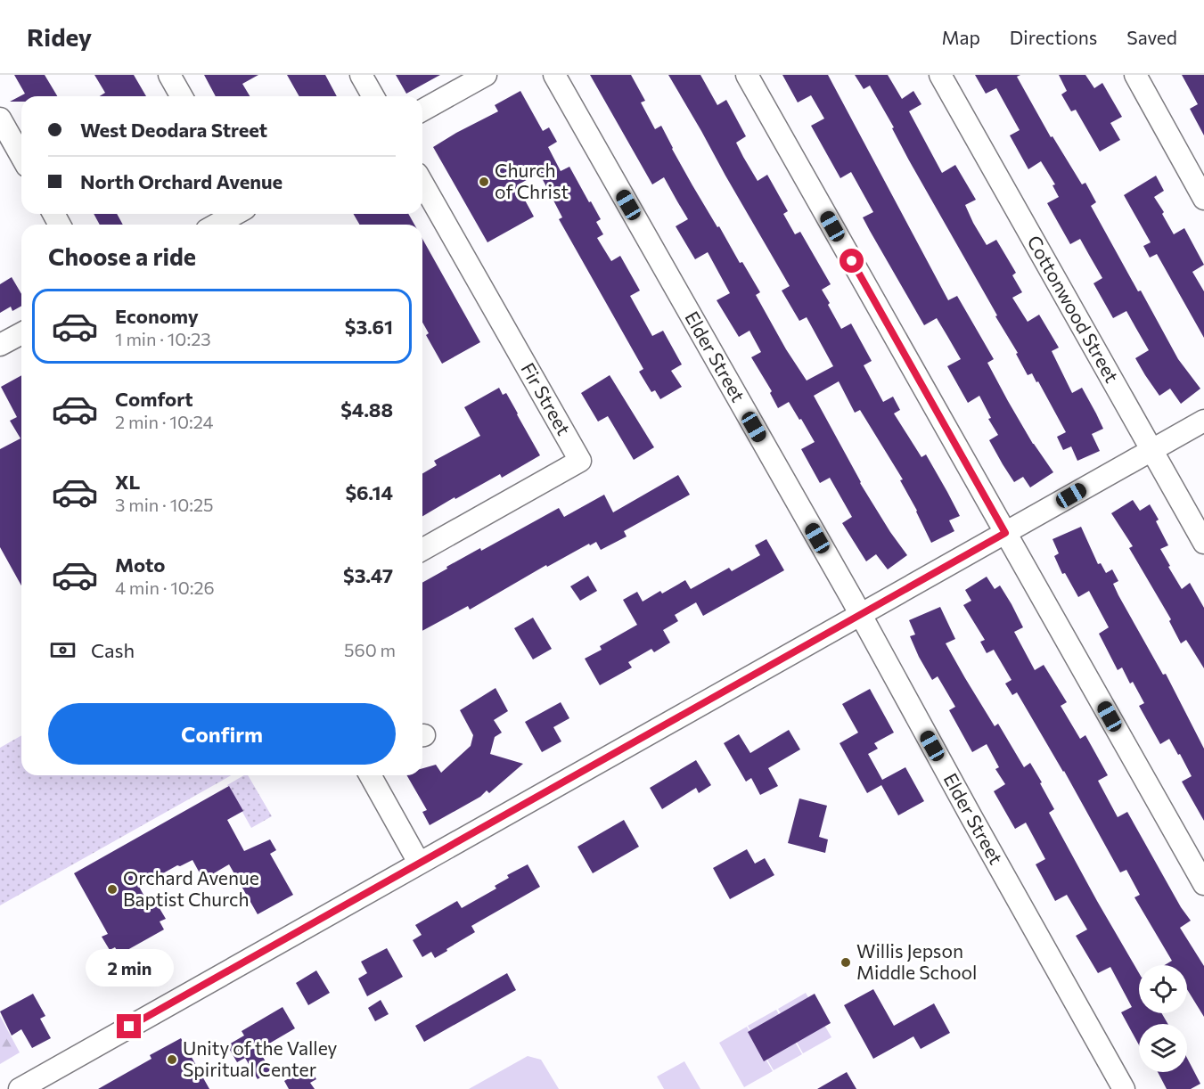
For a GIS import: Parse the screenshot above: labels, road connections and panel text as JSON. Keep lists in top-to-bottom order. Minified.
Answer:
{"streets":{"street":["Cottonwood Street","Elder Street","Fir Street"]},"places":["Church of Christ","Orchard Avenue Baptist Church","Willis Jepson Middle School","Unity of the Valley Spiritual Center"],"page":{"header":"Ridey","nav":["Map","Directions","Saved"],"banner":["West Deodara Street","North Orchard Avenue"],"heading":"Choose a ride","list":[{"name":"Economy","note":"1 min · 10:23","value":"$3.61"},{"name":"Comfort","note":"2 min · 10:24","value":"$4.88"},{"name":"XL","note":"3 min · 10:25","value":"$6.14"},{"name":"Moto","note":"4 min · 10:26","value":"$3.47"}],"pay":["Cash","560 m"],"buttons":"Confirm","bubble":"2 min"}}
